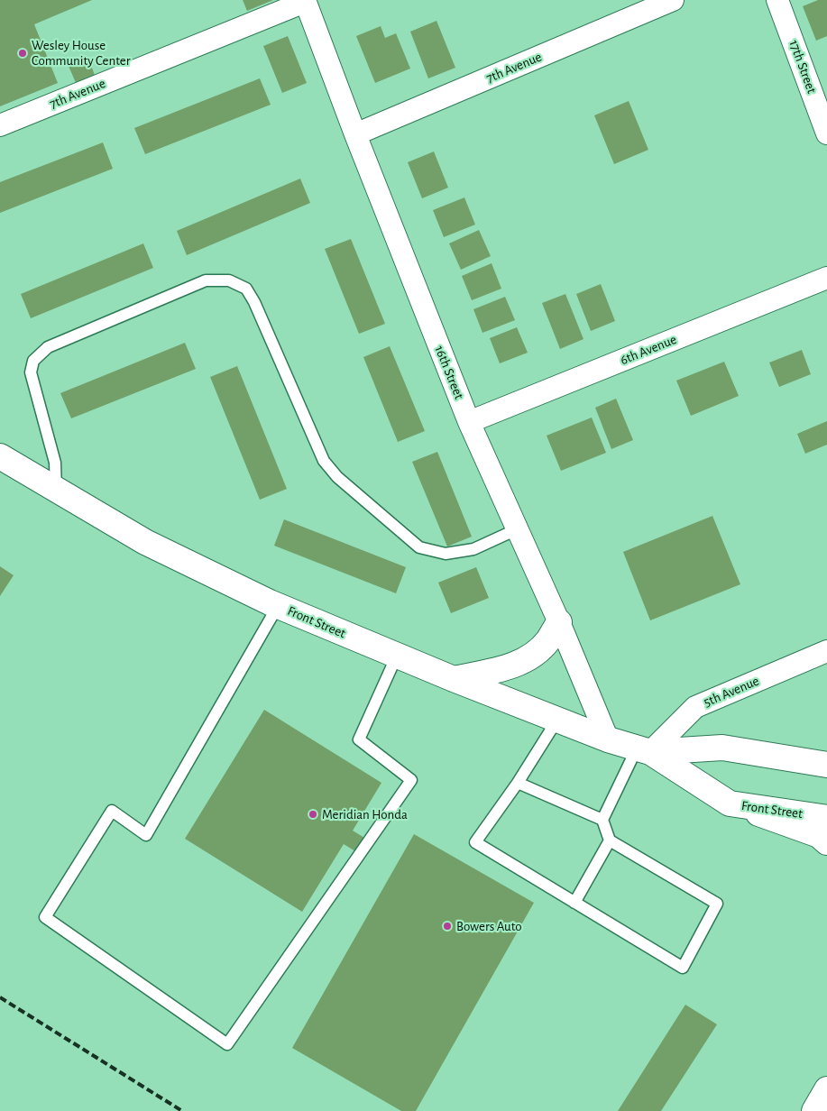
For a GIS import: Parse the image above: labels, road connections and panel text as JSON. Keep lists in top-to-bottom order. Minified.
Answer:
{"streets":{"main road":["Front Street"],"street":["17th Street","7th Avenue","6th Avenue","16th Street","5th Avenue"]},"crossings":[["7th Avenue","16th Street"],["6th Avenue","16th Street"],["16th Street","Front Street"],["Front Street","5th Avenue"]],"places":["Wesley House Community Center","Meridian Honda","Bowers Auto"]}
